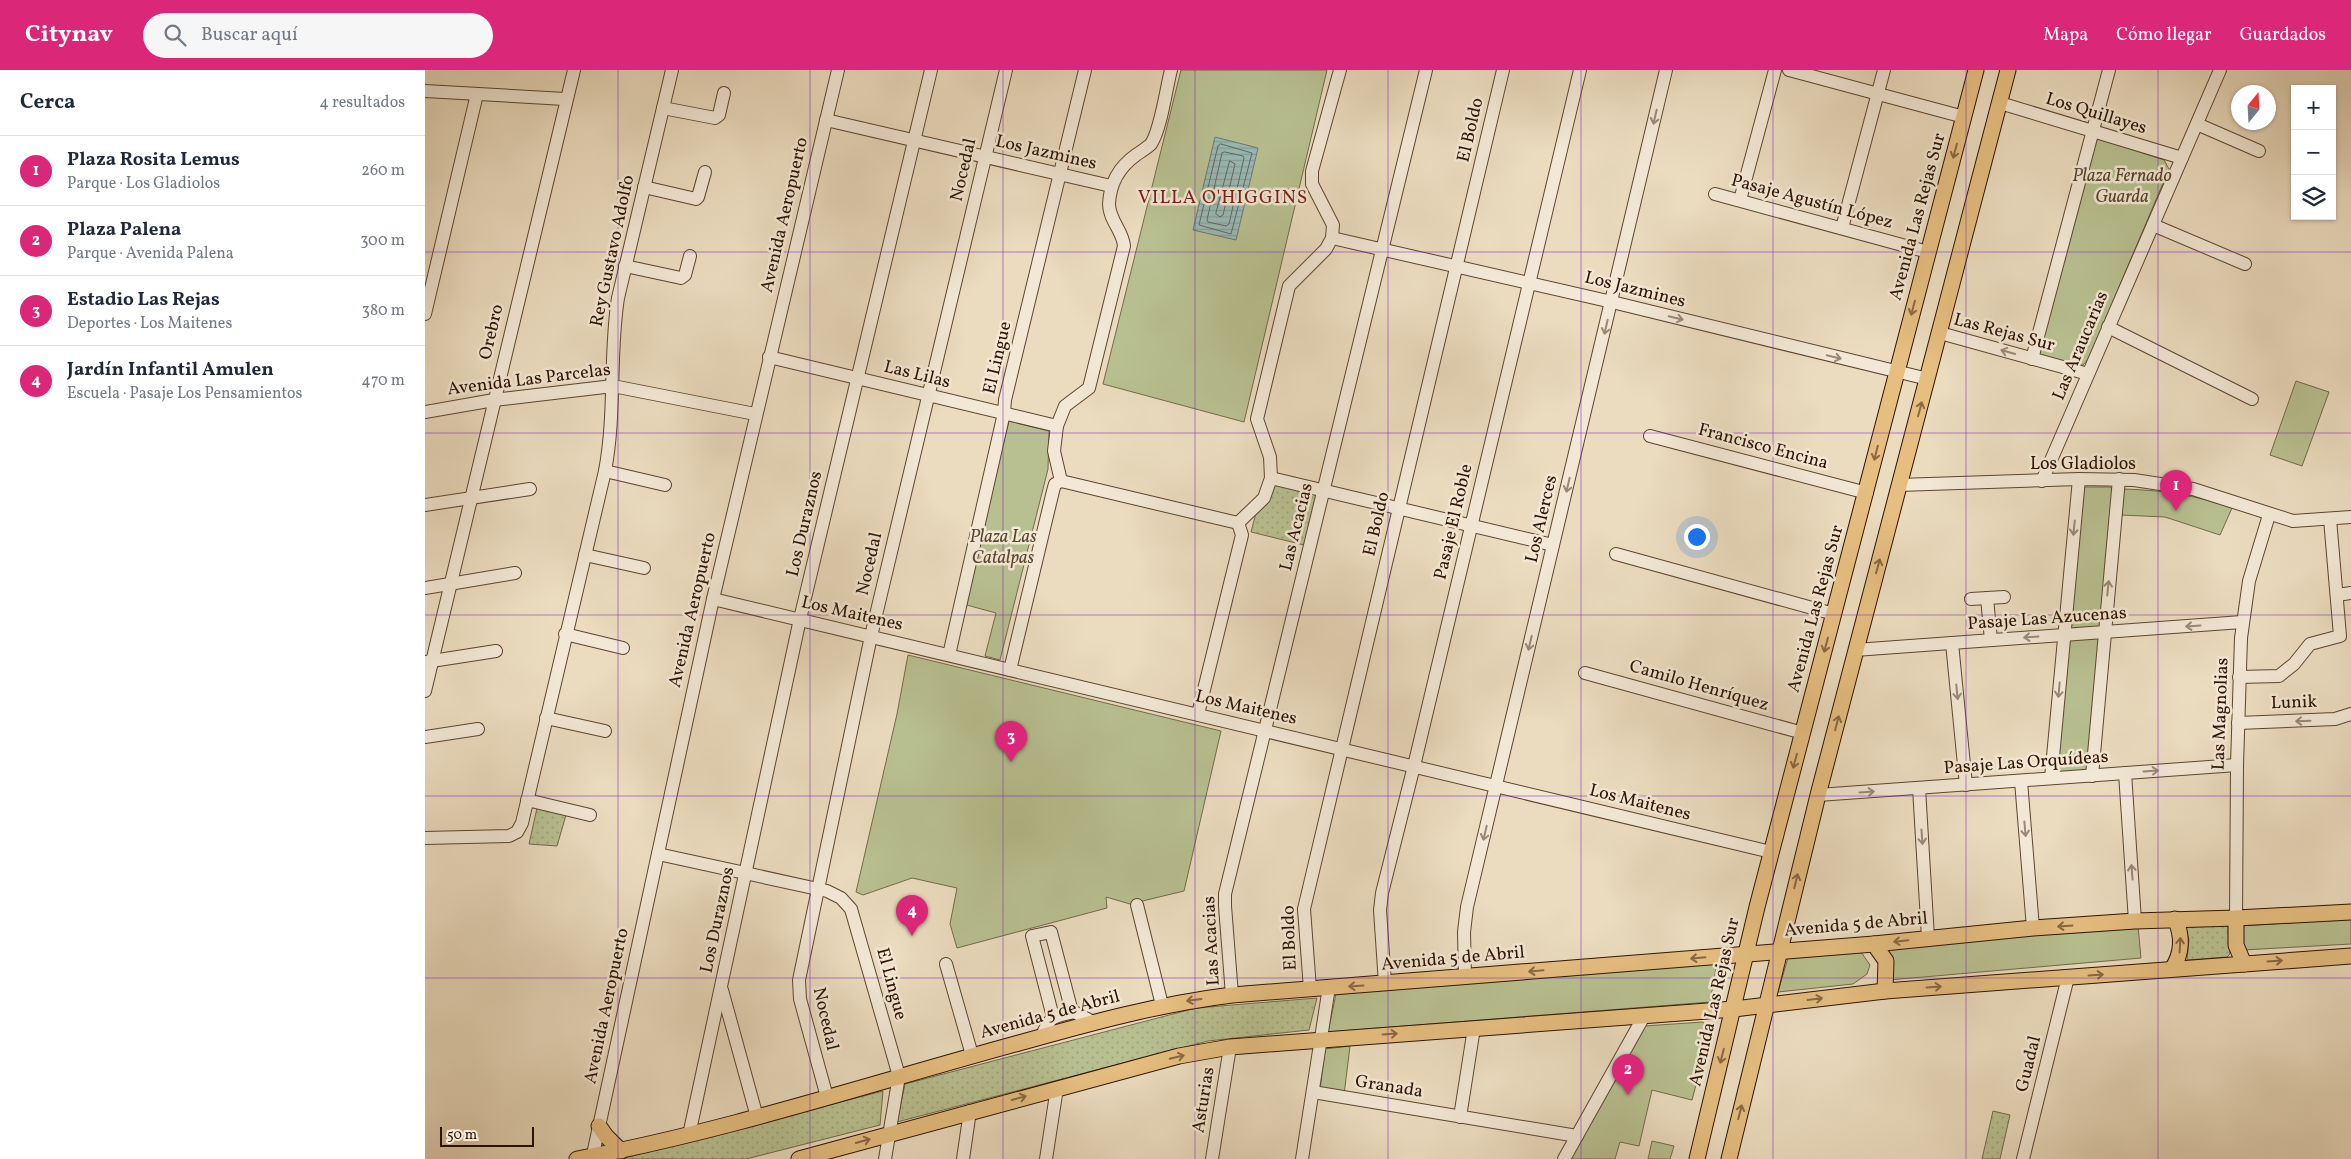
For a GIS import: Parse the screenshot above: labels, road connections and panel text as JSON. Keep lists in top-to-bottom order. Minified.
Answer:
{"streets":{"main road":["Avenida Las Rejas Sur","Avenida 5 de Abril"],"street":["Los Quillayes","El Boldo","Los Jazmines","Nocedal","Pasaje Agustín López","Avenida Aeropuerto","Rey Gustavo Adolfo","Orebro","Las Rejas Sur","Las Araucarias","El Lingue","Las Lilas","Avenida Las Parcelas","Francisco Encina","Los Gladiolos","Los Alerces","Pasaje El Roble","Los Duraznos","Las Acacias","Los Maitenes","Pasaje Las Azucenas","Camilo Henríquez","Lunik","Las Magnolias","Pasaje Las Orquídeas","Guadal","Granada","Asturias"]},"crossings":[["Los Quillayes","Las Araucarias"],["El Boldo","Los Jazmines"],["El Boldo","Los Maitenes"],["El Boldo","Avenida 5 de Abril"],["Los Jazmines","Nocedal"],["Los Jazmines","Avenida Aeropuerto"],["Los Jazmines","Avenida Las Rejas Sur"],["Los Jazmines","El Lingue"],["Los Jazmines","Los Alerces"],["Los Jazmines","Pasaje El Roble"],["Los Jazmines","Los Duraznos"],["Los Jazmines","Las Acacias"],["Nocedal","El Lingue"],["Nocedal","Las Lilas"],["Nocedal","Los Maitenes"],["Nocedal","Avenida 5 de Abril"],["Pasaje Agustín López","Avenida Las Rejas Sur"],["Avenida Aeropuerto","Las Lilas"],["Avenida Aeropuerto","Avenida Las Parcelas"],["Avenida Aeropuerto","Los Maitenes"],["Avenida Aeropuerto","Avenida 5 de Abril"],["Avenida Las Rejas Sur","Francisco Encina"],["Avenida Las Rejas Sur","Los Maitenes"],["Avenida Las Rejas Sur","Camilo Henríquez"],["Avenida Las Rejas Sur","Avenida 5 de Abril"],["Rey Gustavo Adolfo","Avenida Las Parcelas"],["Orebro","Avenida Las Parcelas"],["Las Rejas Sur","Las Araucarias"],["Las Araucarias","Los Gladiolos"],["El Lingue","Las Lilas"],["El Lingue","Los Maitenes"],["El Lingue","Avenida 5 de Abril"],["Las Lilas","Los Duraznos"],["Los Gladiolos","Las Magnolias"],["Los Alerces","Los Maitenes"],["Los Alerces","Avenida 5 de Abril"],["Pasaje El Roble","Los Maitenes"],["Pasaje El Roble","Avenida 5 de Abril"],["Los Duraznos","Los Maitenes"],["Los Duraznos","Avenida 5 de Abril"],["Las Acacias","Los Maitenes"],["Las Acacias","Avenida 5 de Abril"],["Pasaje Las Azucenas","Las Magnolias"],["Lunik","Las Magnolias"],["Las Magnolias","Pasaje Las Orquídeas"],["Las Magnolias","Avenida 5 de Abril"]],"one_way":["Las Rejas Sur","Los Alerces","Pasaje Las Azucenas","Lunik","Pasaje Las Orquídeas"],"districts":["VILLA O'HIGGINS"],"parks":["Plaza Fernado Guarda","Plaza Las Catalpas"],"scale_bar":"50 m","north":"top","page":{"header":"Citynav","search":"Buscar aquí","nav":["Mapa","Cómo llegar","Guardados"],"heading":["Cerca","4 resultados"],"map_buttons":["+","−"],"list":[{"mark":"1","name":"Plaza Rosita Lemus","note":"Parque · Los Gladiolos","value":"260 m"},{"mark":"2","name":"Plaza Palena","note":"Parque · Avenida Palena","value":"300 m"},{"mark":"3","name":"Estadio Las Rejas","note":"Deportes · Los Maitenes","value":"380 m"},{"mark":"4","name":"Jardín Infantil Amulen","note":"Escuela · Pasaje Los Pensamientos","value":"470 m"}],"pins":["1","3","4","2"],"scale":"50 m"}}
